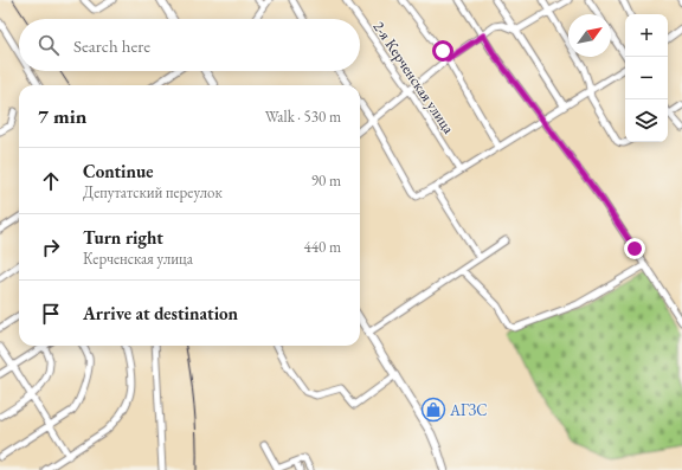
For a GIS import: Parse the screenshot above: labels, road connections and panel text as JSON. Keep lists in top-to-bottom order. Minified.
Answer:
{"streets":{"street":["2-я Керченская улица"]},"places":{"shop":["АГЗС"]},"north":"top right","page":{"map_buttons":["+","−"],"search":"Search here","heading":["7 min","Walk · 530 m"],"list":[["Continue","Депутатский переулок","90 m"],["Turn right","Керченская улица","440 m"],"Arrive at destination"]}}
